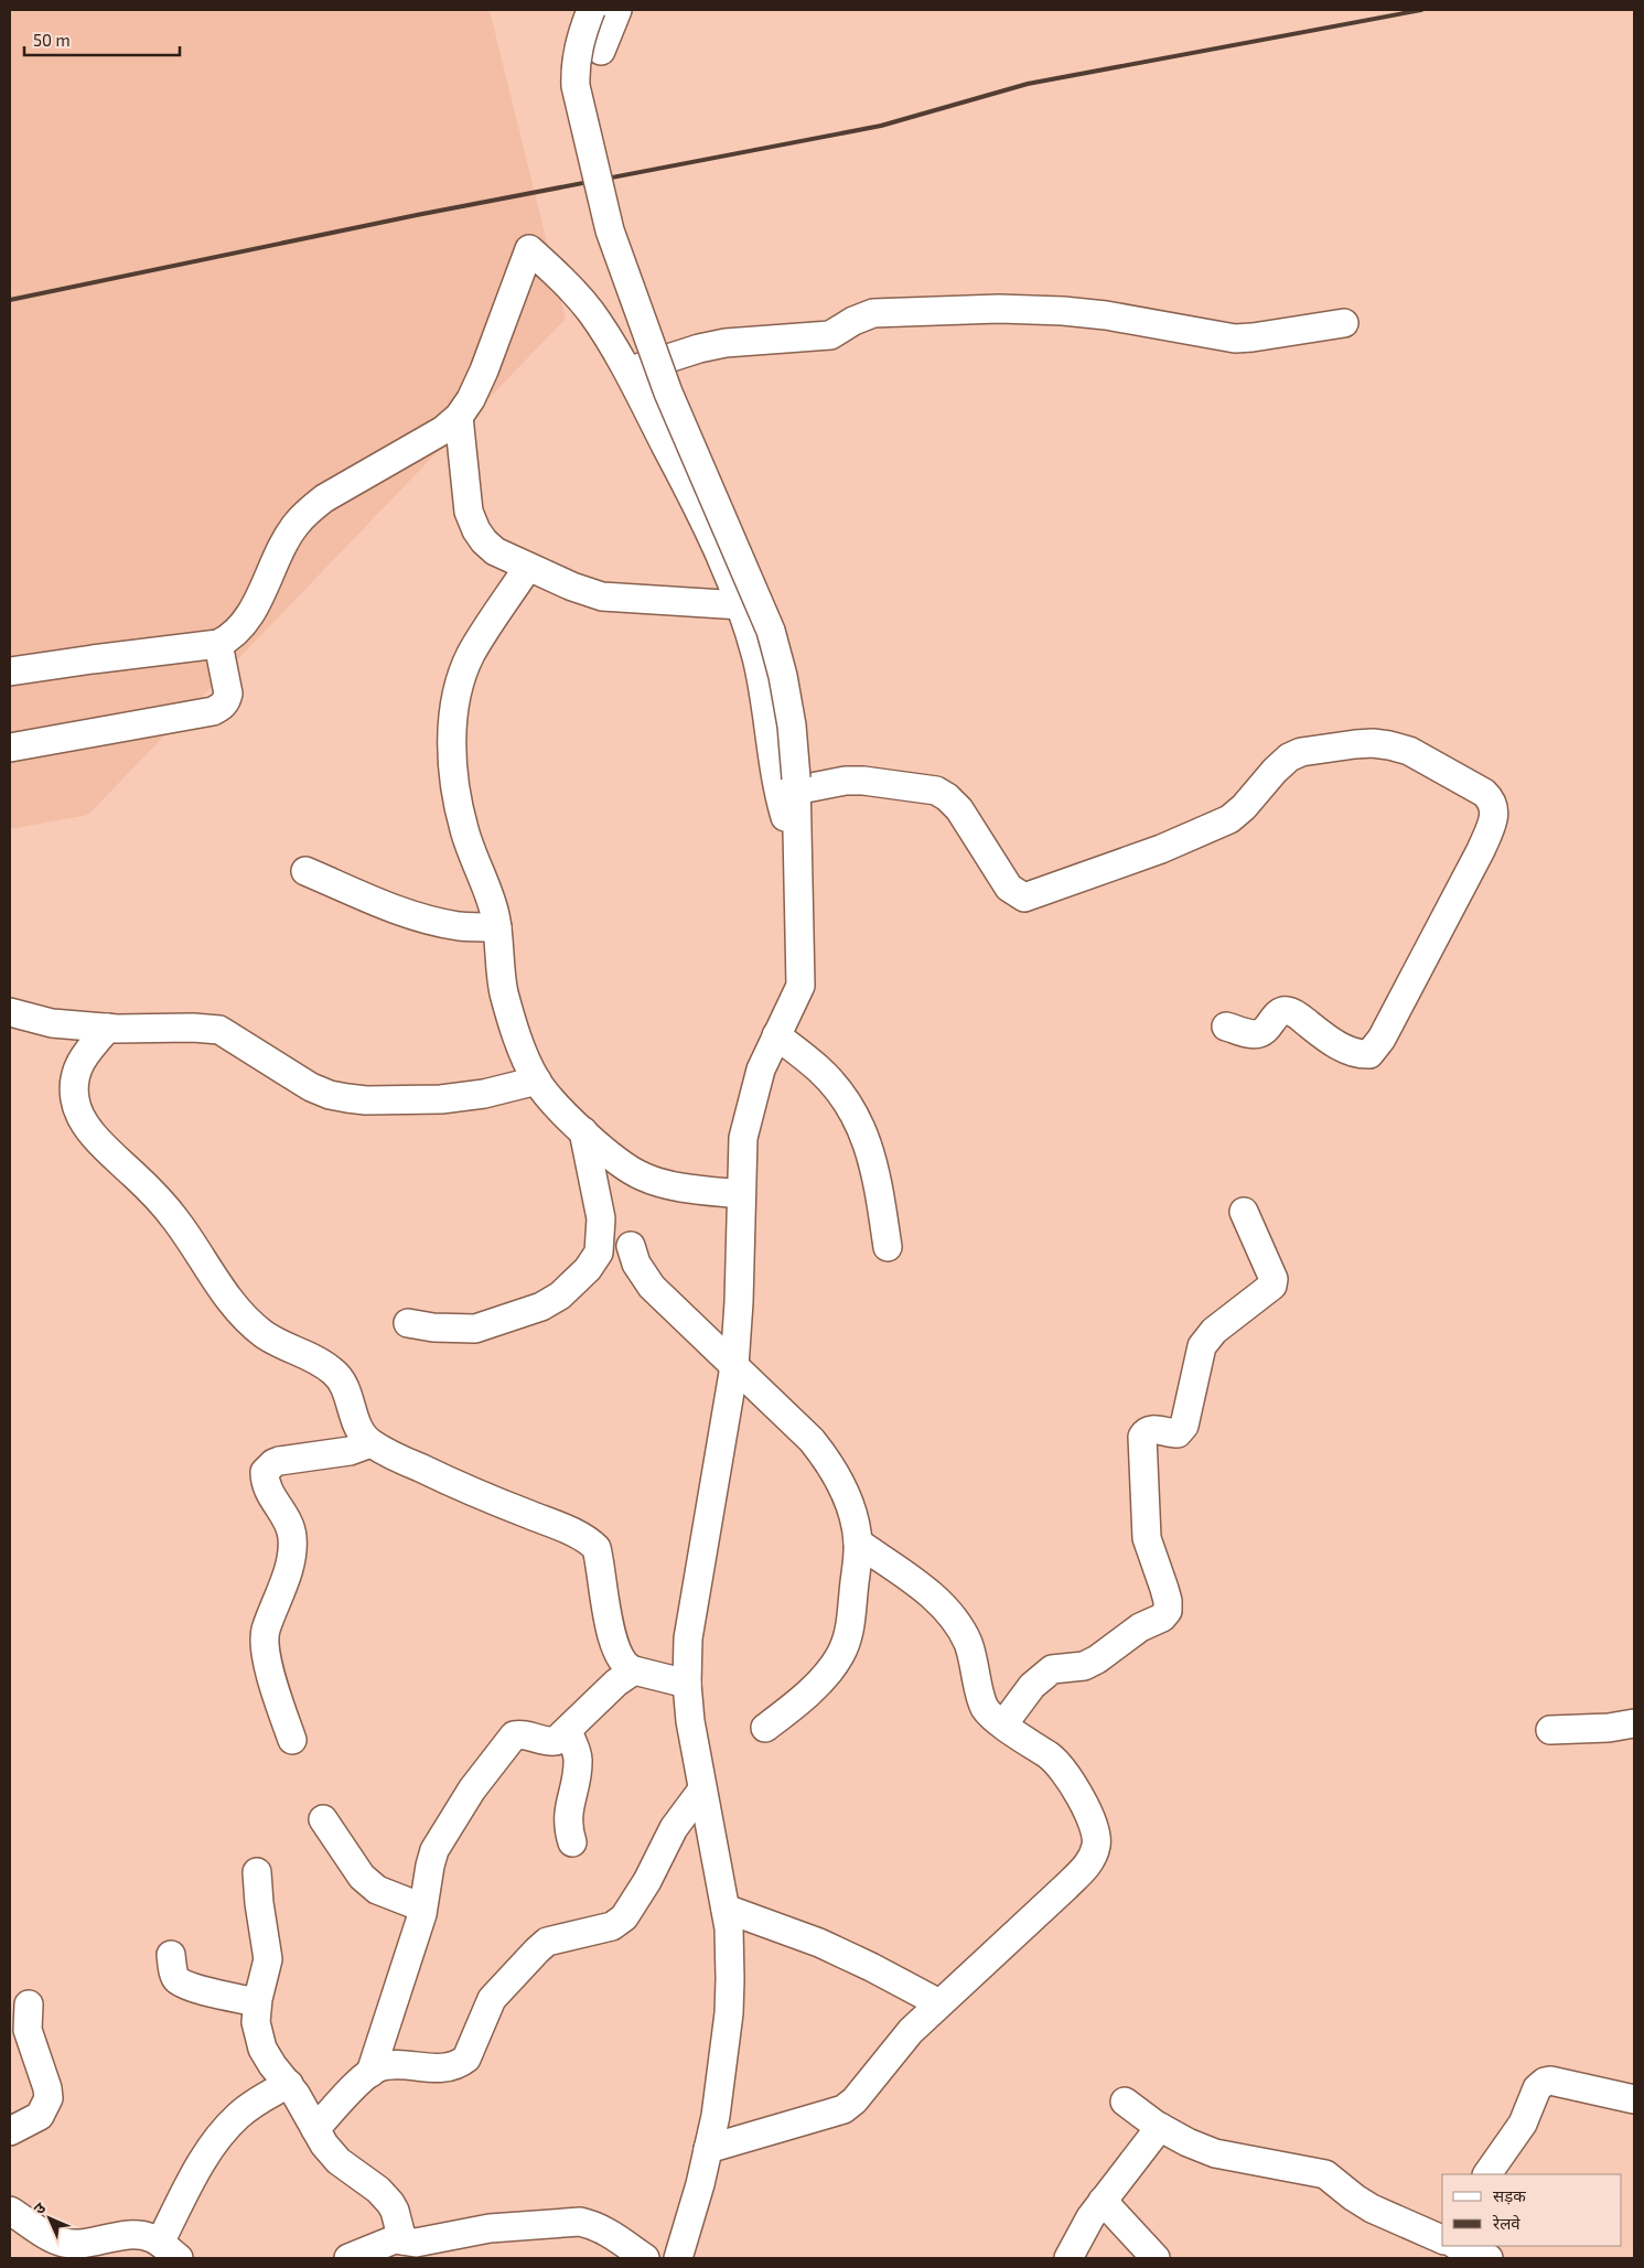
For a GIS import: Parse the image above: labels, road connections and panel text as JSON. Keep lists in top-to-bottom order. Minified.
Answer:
{"legend":["सड़क","रेलवे"],"scale_bar":"50 m","north":"top left"}
